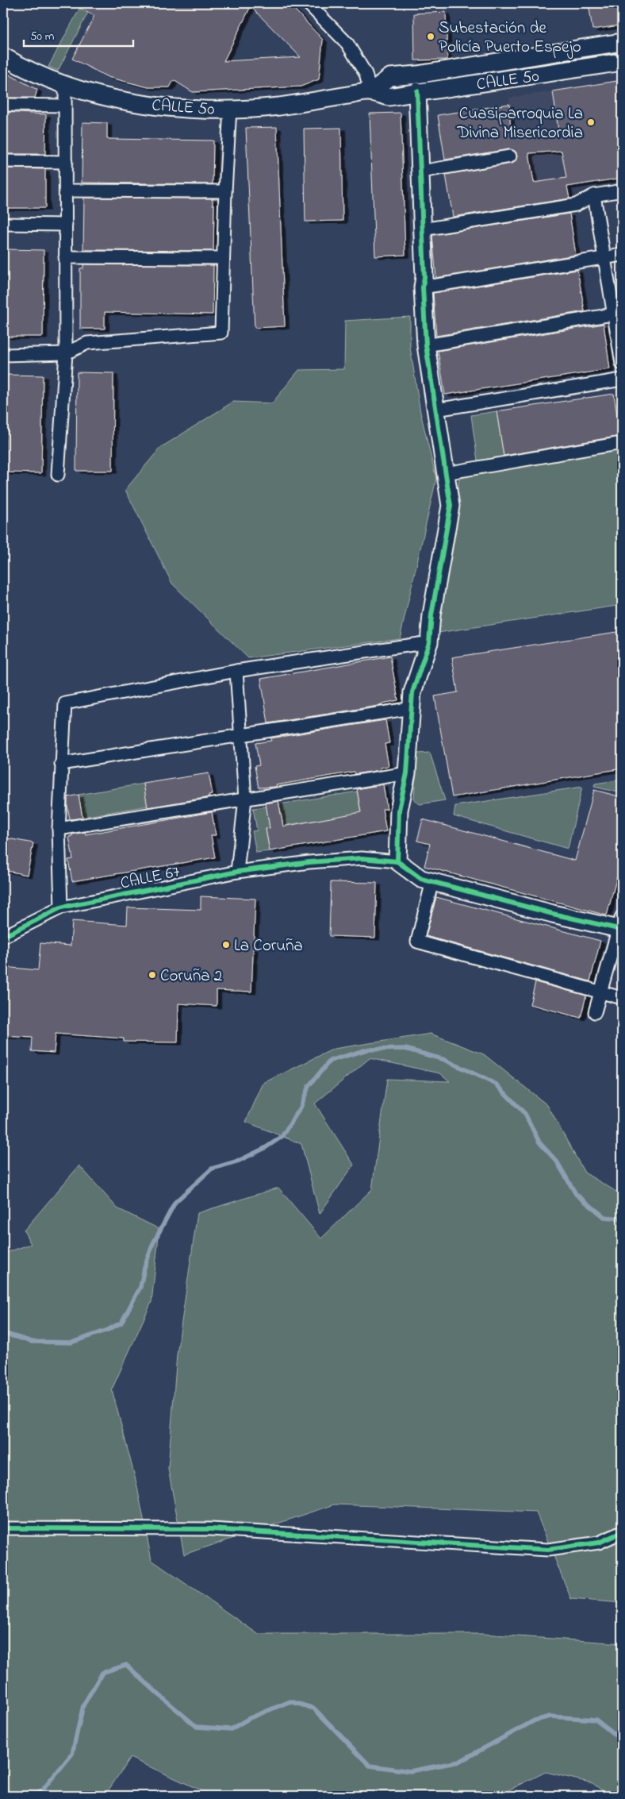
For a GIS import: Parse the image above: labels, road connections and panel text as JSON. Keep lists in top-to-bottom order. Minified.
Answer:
{"streets":{"street":["CALLE 50","CALLE 67"]},"places":["Subestación de Policía Puerto Espejo","Cuasiparroquia La Divina Misericordia","La Coruña","Coruña 2"],"scale_bar":"50 m"}
